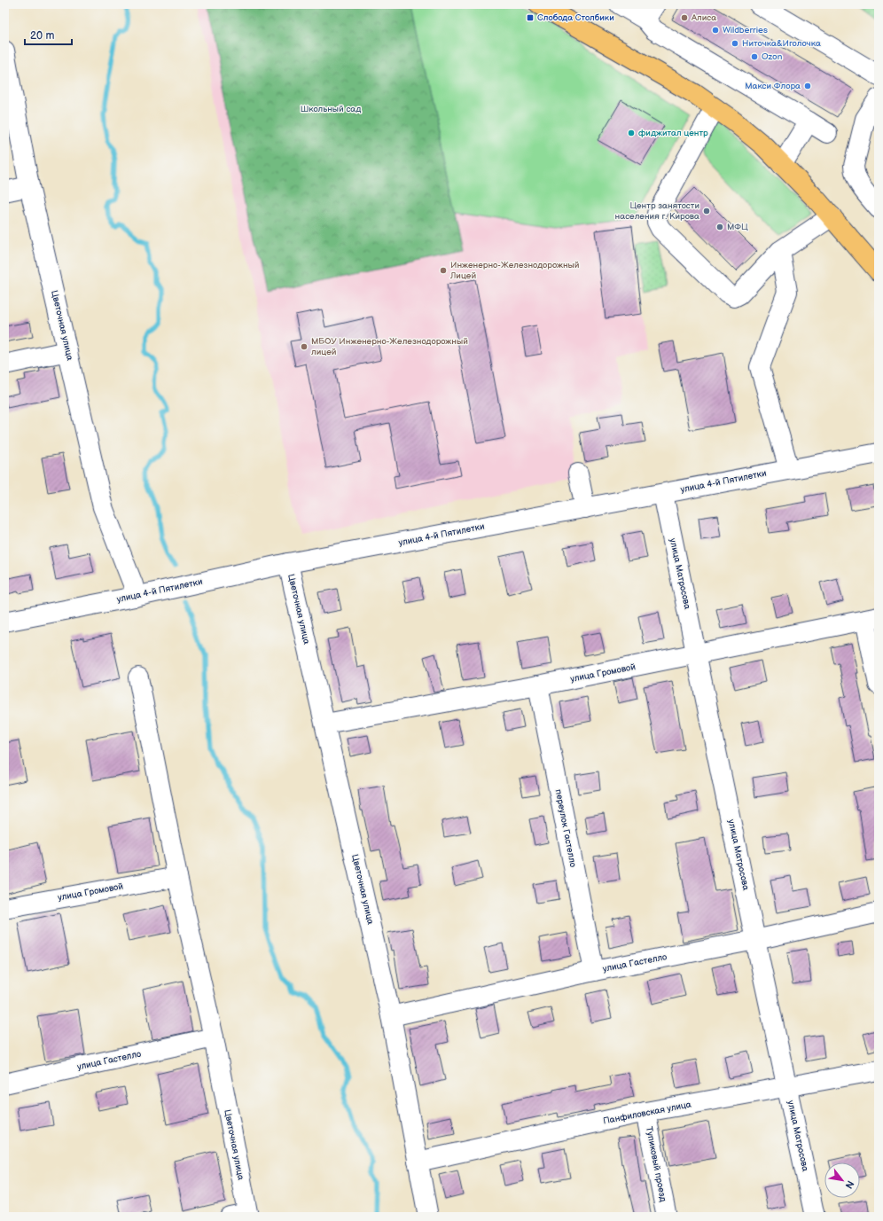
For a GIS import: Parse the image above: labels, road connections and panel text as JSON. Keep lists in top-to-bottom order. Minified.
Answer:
{"streets":{"street":["Цветочная улица","улица 4-й Пятилетки","улица Матросова","улица Громовой","переулок Гастелло","улица Гастелло","Панфиловская улица","Тупиковый проезд"]},"crossings":[["Цветочная улица","улица 4-й Пятилетки"],["Цветочная улица","улица Громовой"],["Цветочная улица","улица Гастелло"],["Цветочная улица","Панфиловская улица"],["улица 4-й Пятилетки","улица Матросова"],["улица Матросова","улица Громовой"],["улица Матросова","улица Гастелло"],["улица Матросова","Панфиловская улица"],["улица Громовой","переулок Гастелло"],["переулок Гастелло","улица Гастелло"],["Панфиловская улица","Тупиковый проезд"]],"parks":["Школьный сад"],"places":{"transit":["Слобода Столбики"],"other":["Алиса","Wildberries","Ниточка&Иголочка","Ozon","Макси Флора","фиджитал центр","Центр занятости населения г. Кирова","МФЦ","Инженерно-Железнодорожный Лицей","МБОУ Инженерно-Железнодорожный лицей"]},"scale_bar":"20 m","north":"bottom right"}
